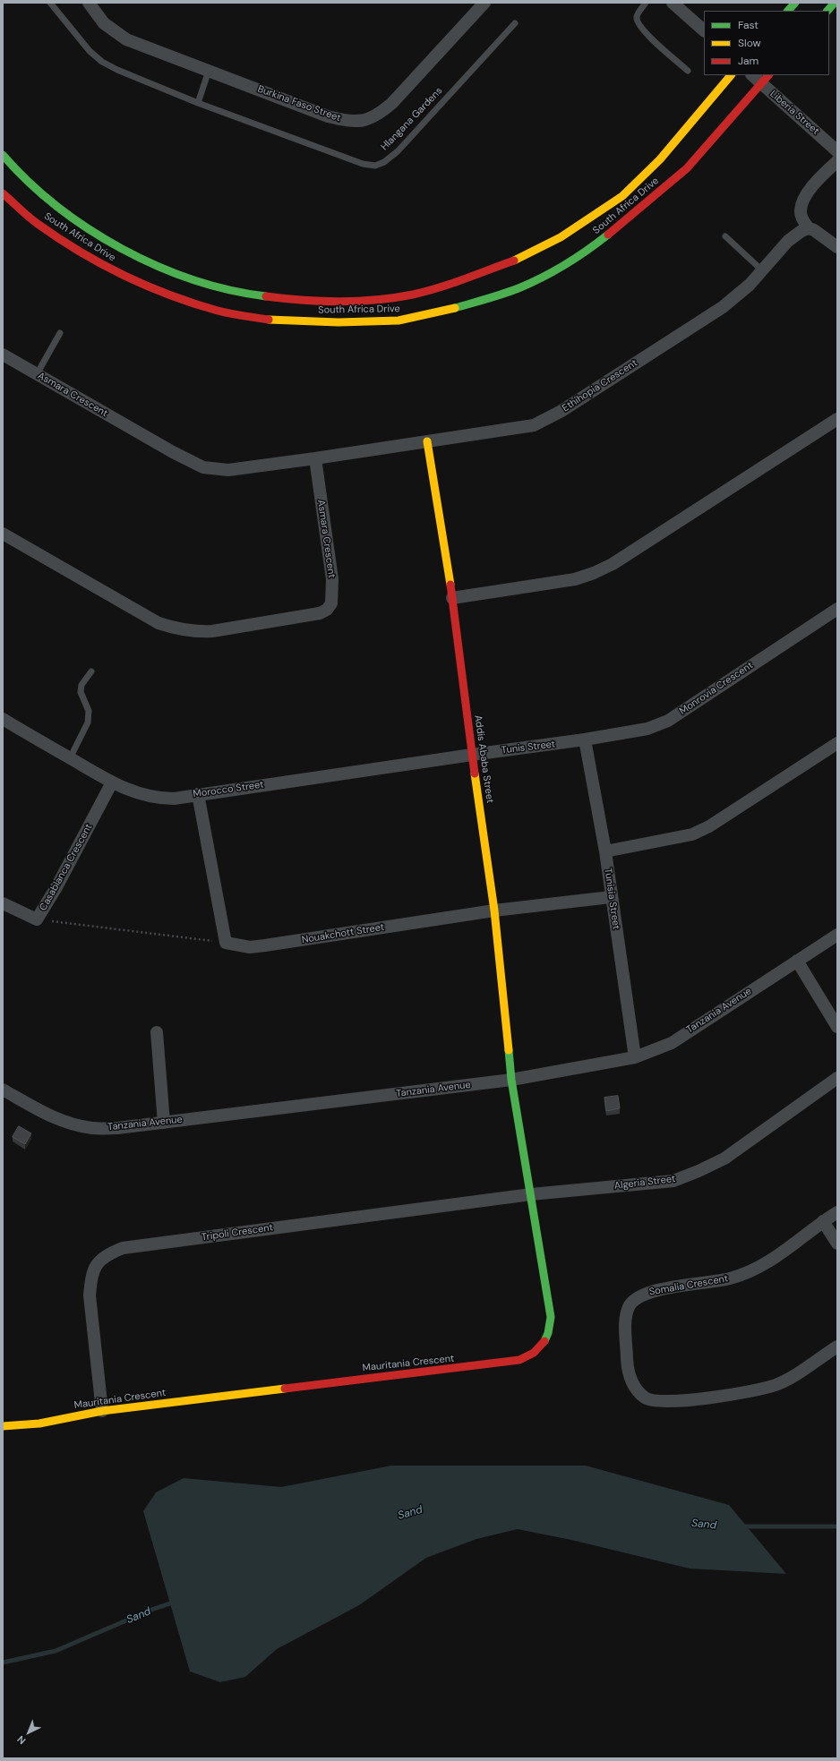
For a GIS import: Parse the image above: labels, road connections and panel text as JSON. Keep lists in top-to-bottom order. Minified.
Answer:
{"streets":{"street":["Burkina Faso Street","Liberia Street","South Africa Drive","Ethihopia Crescent","Asmara Crescent","Monrovia Crescent","Tunis Street","Addis Ababa Street","Morocco Street","Casablanca Crescent","Tunisia Street","Nouakchott Street","Tanzania Avenue","Algeria Street","Tripoli Crescent","Somalia Crescent","Mauritania Crescent"],"lane":["Hlangana Gardens"]},"crossings":[["Liberia Street","South Africa Drive"],["Ethihopia Crescent","Asmara Crescent"],["Ethihopia Crescent","Addis Ababa Street"],["Monrovia Crescent","Tunis Street"],["Monrovia Crescent","Tunisia Street"],["Tunis Street","Addis Ababa Street"],["Tunis Street","Morocco Street"],["Tunis Street","Tunisia Street"],["Addis Ababa Street","Morocco Street"],["Addis Ababa Street","Nouakchott Street"],["Addis Ababa Street","Tanzania Avenue"],["Addis Ababa Street","Mauritania Crescent"],["Morocco Street","Casablanca Crescent"],["Tunisia Street","Nouakchott Street"],["Tunisia Street","Tanzania Avenue"],["Tanzania Avenue","Mauritania Crescent"],["Algeria Street","Tripoli Crescent"],["Algeria Street","Mauritania Crescent"],["Tripoli Crescent","Mauritania Crescent"]],"water":["Sand"],"legend":["Fast","Slow","Jam"],"north":"bottom left"}
